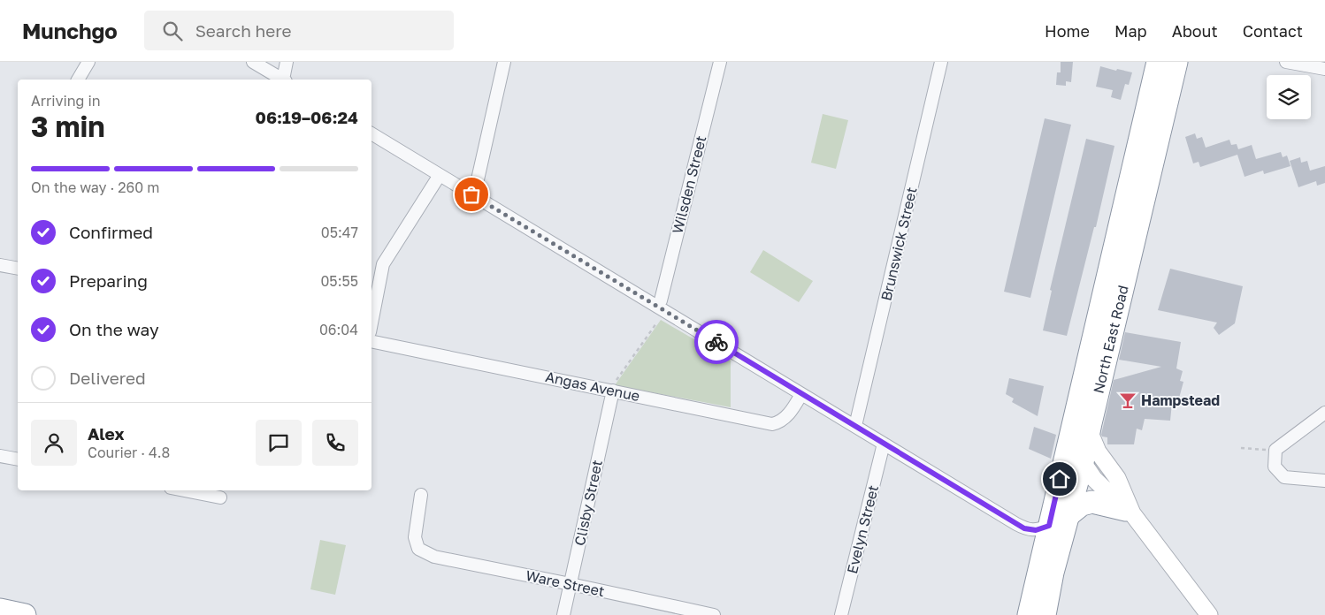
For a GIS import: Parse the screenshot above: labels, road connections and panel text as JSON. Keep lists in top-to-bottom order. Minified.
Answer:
{"streets":{"highway":["North East Road"],"street":["Wilsden Street","Brunswick Street","Angas Avenue","Clisby Street","Evelyn Street","Ware Street"]},"crossings":[["Angas Avenue","Clisby Street"],["Clisby Street","Ware Street"]],"places":{"bar":["Hampstead"]},"page":{"header":"Munchgo","search":"Search here","nav":["Home","Map","About","Contact"],"heading":["3 min","Arriving in","06:19–06:24"],"panel":["Alex","Courier · 4.8"],"bar":"On the way · 260 m","list":[["Confirmed","05:47"],["Preparing","05:55"],["On the way","06:04"],"Delivered"]}}
